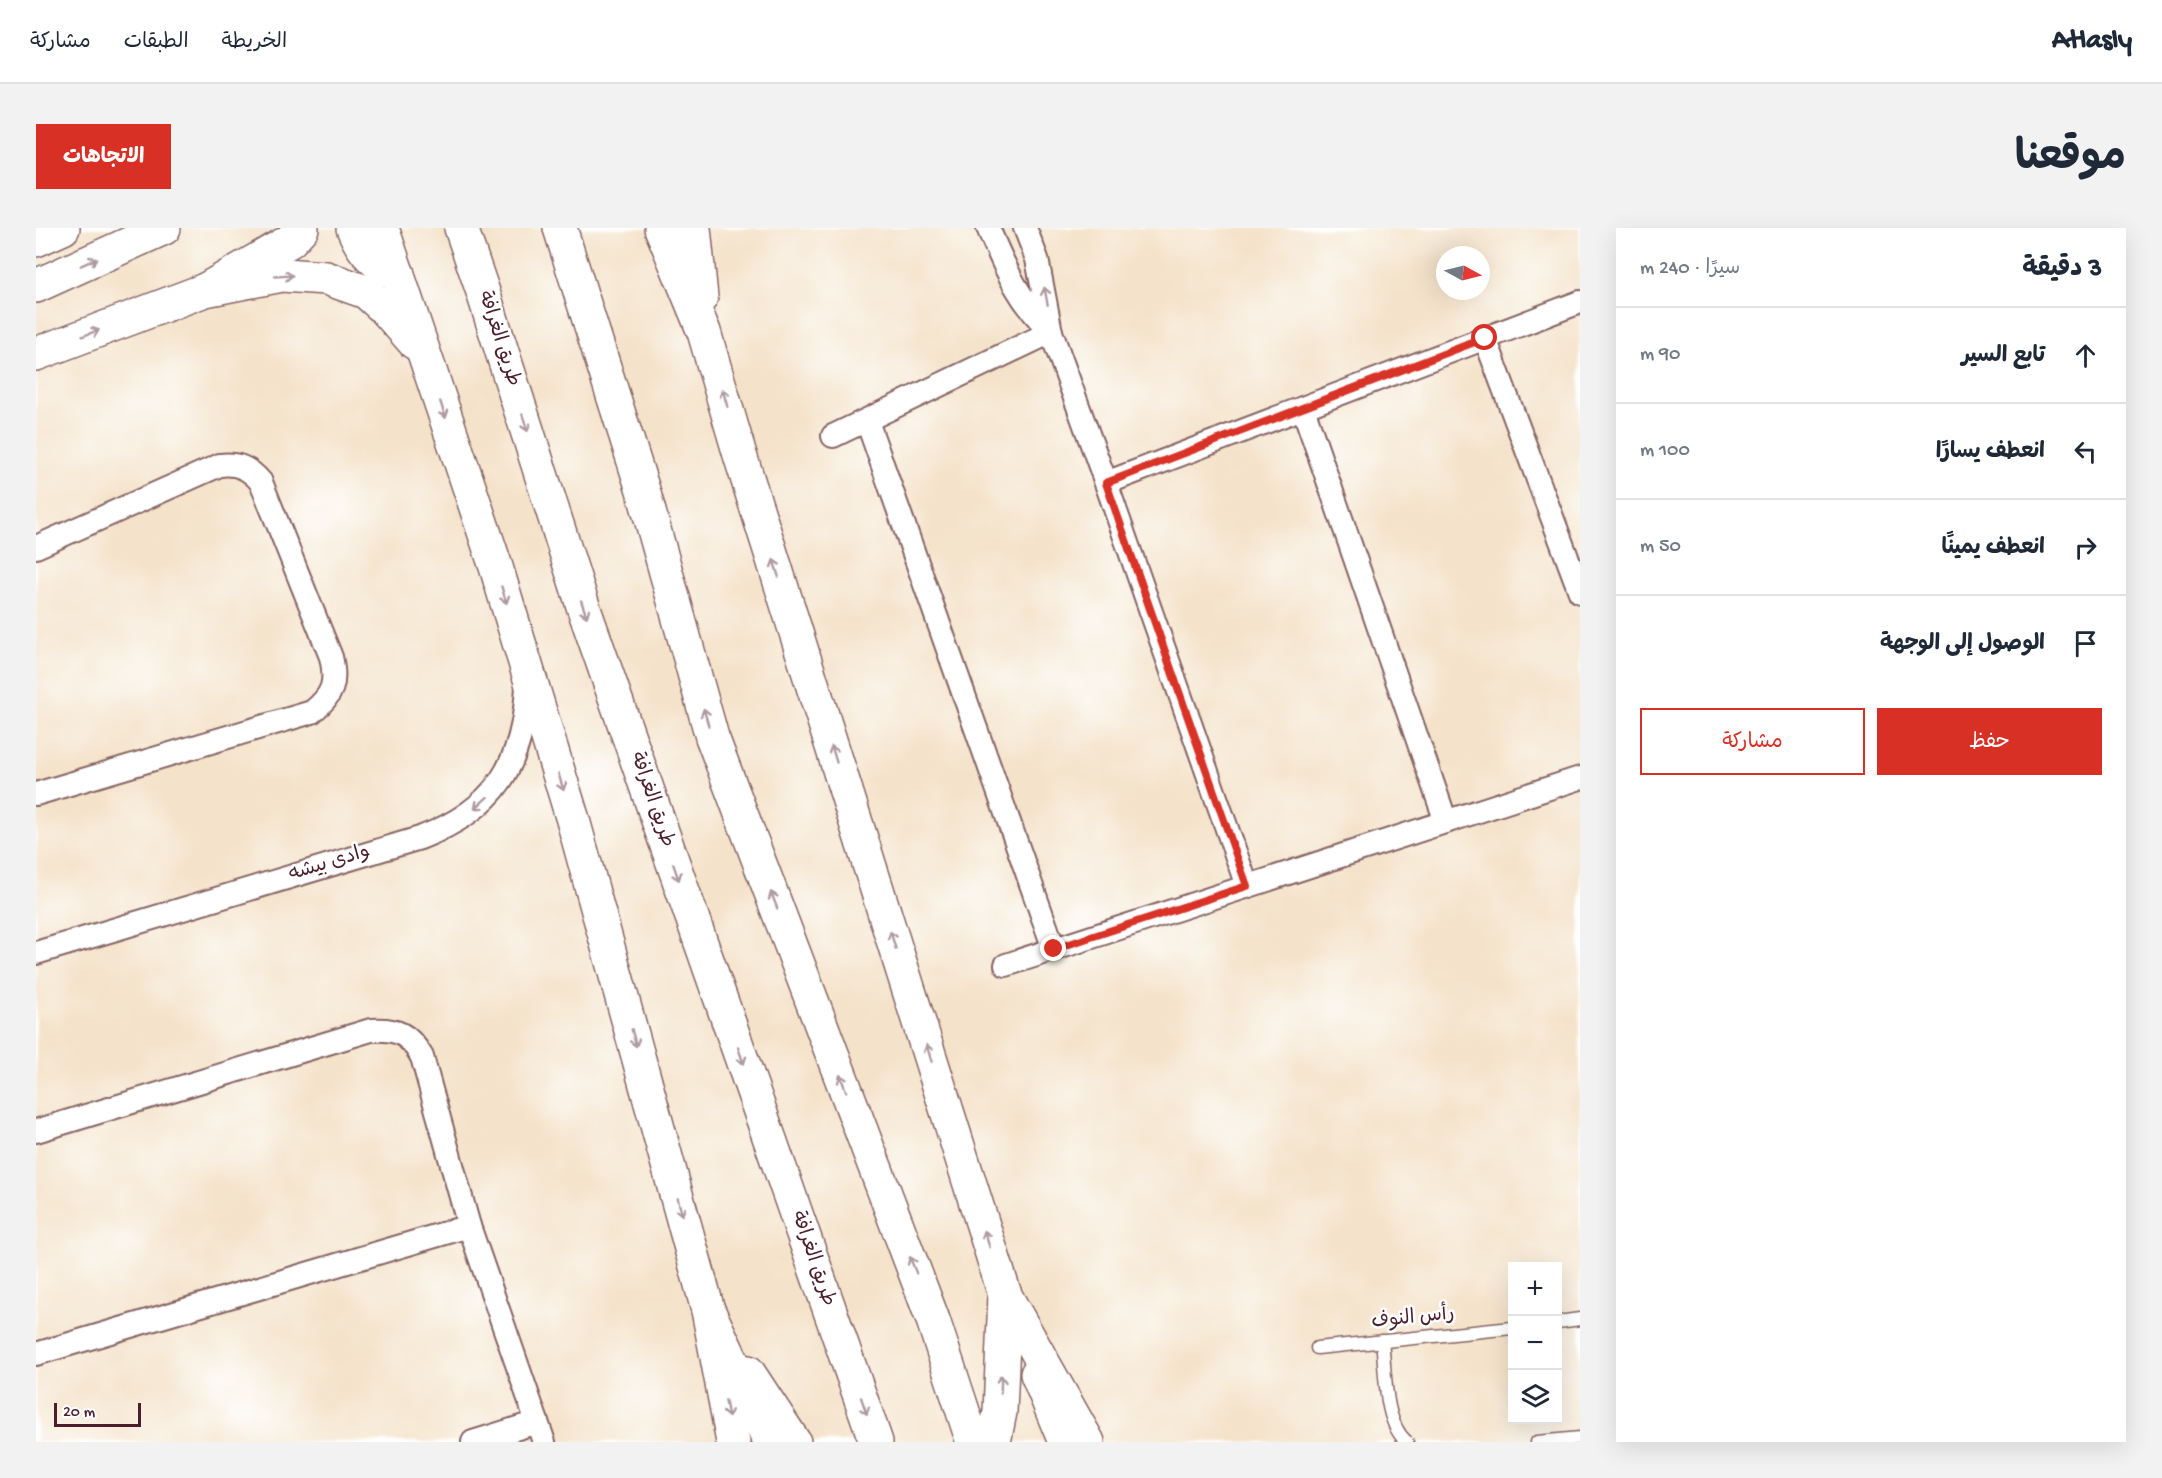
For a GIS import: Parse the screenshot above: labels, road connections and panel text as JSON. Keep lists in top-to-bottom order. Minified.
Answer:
{"streets":{"main road":["طريق الغرافة"],"street":["وادى بيشه"],"lane":["رأس النوف"]},"one_way":["وادى بيشه"],"scale_bar":"20 m","north":"right","page":{"header":"Atlasly","nav":["الخريطة","الطبقات","مشاركة"],"title":"موقعنا","buttons":["الاتجاهات",["حفظ","مشاركة"]],"heading":["3 دقيقة","سيرًا · 240 m"],"list":[["تابع السير","90 m"],["انعطف يسارًا","100 m"],["انعطف يمينًا","50 m"],"الوصول إلى الوجهة"],"map_buttons":["+","−"],"scale":"20 m"}}
